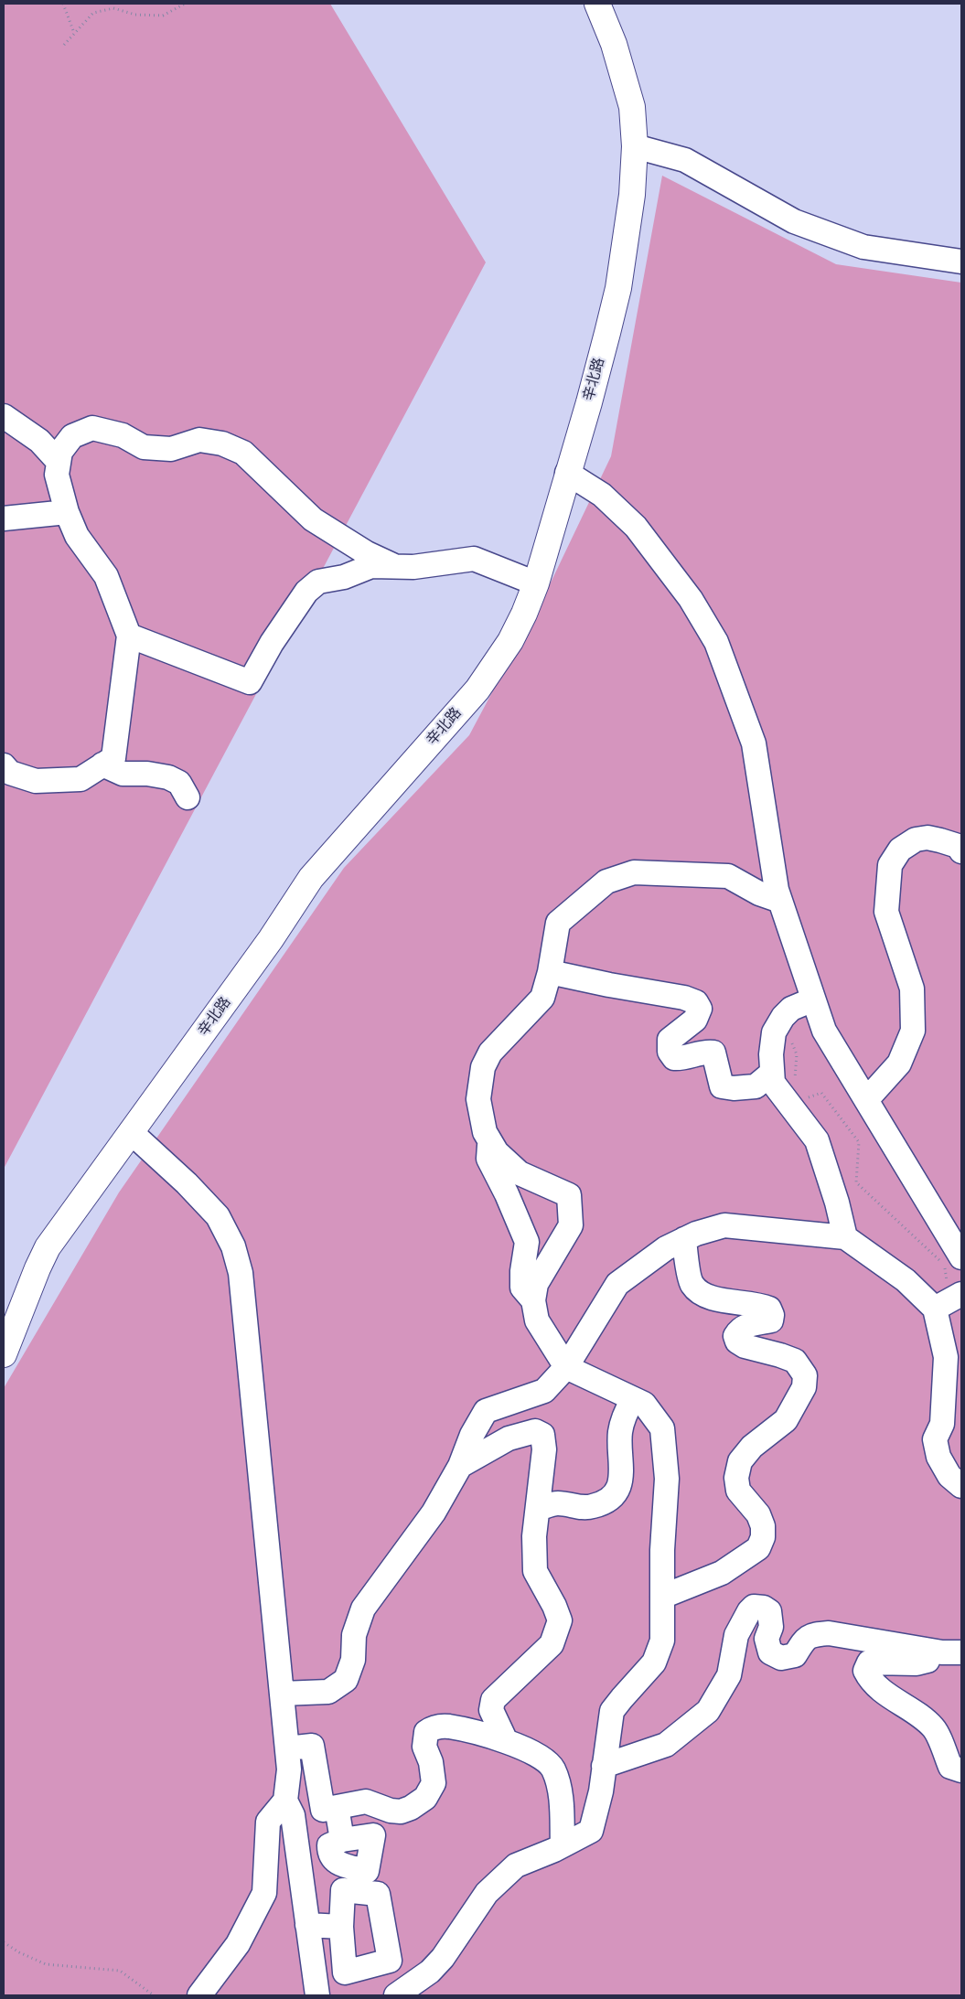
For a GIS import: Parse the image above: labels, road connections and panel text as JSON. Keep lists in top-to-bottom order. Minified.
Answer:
{"streets":{"main road":["辛北路"]}}
